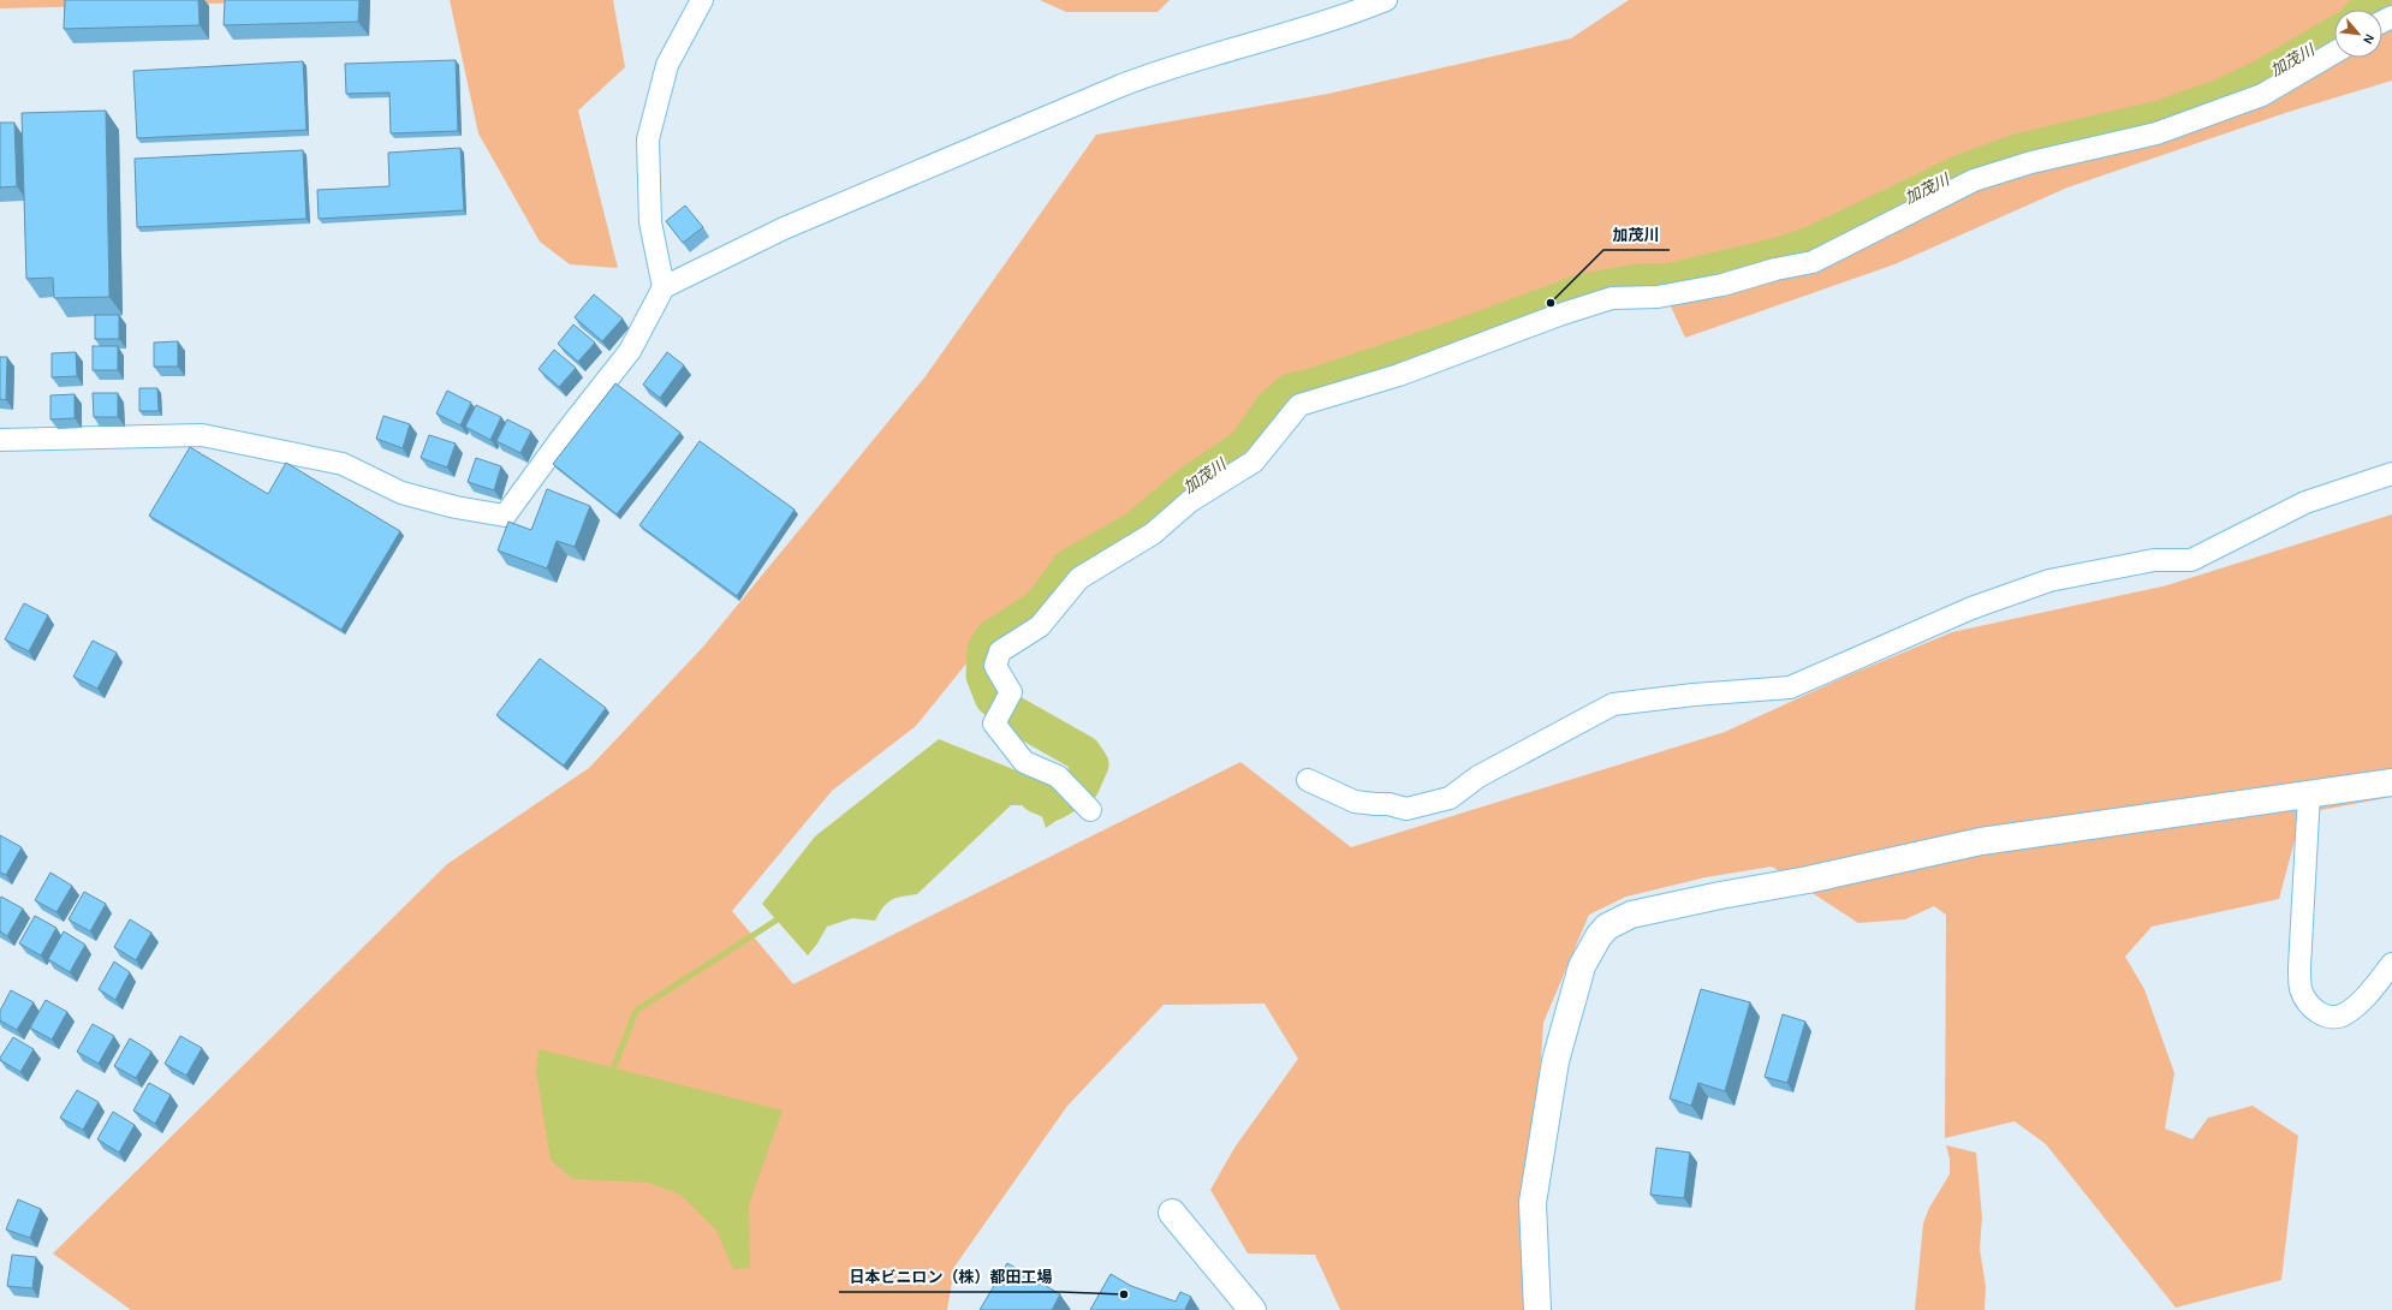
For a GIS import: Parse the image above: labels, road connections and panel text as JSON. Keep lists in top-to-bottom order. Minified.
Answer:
{"water":["加茂川"],"places":["加茂川","日本ビニロン（株）都田工場"],"north":"bottom right"}
